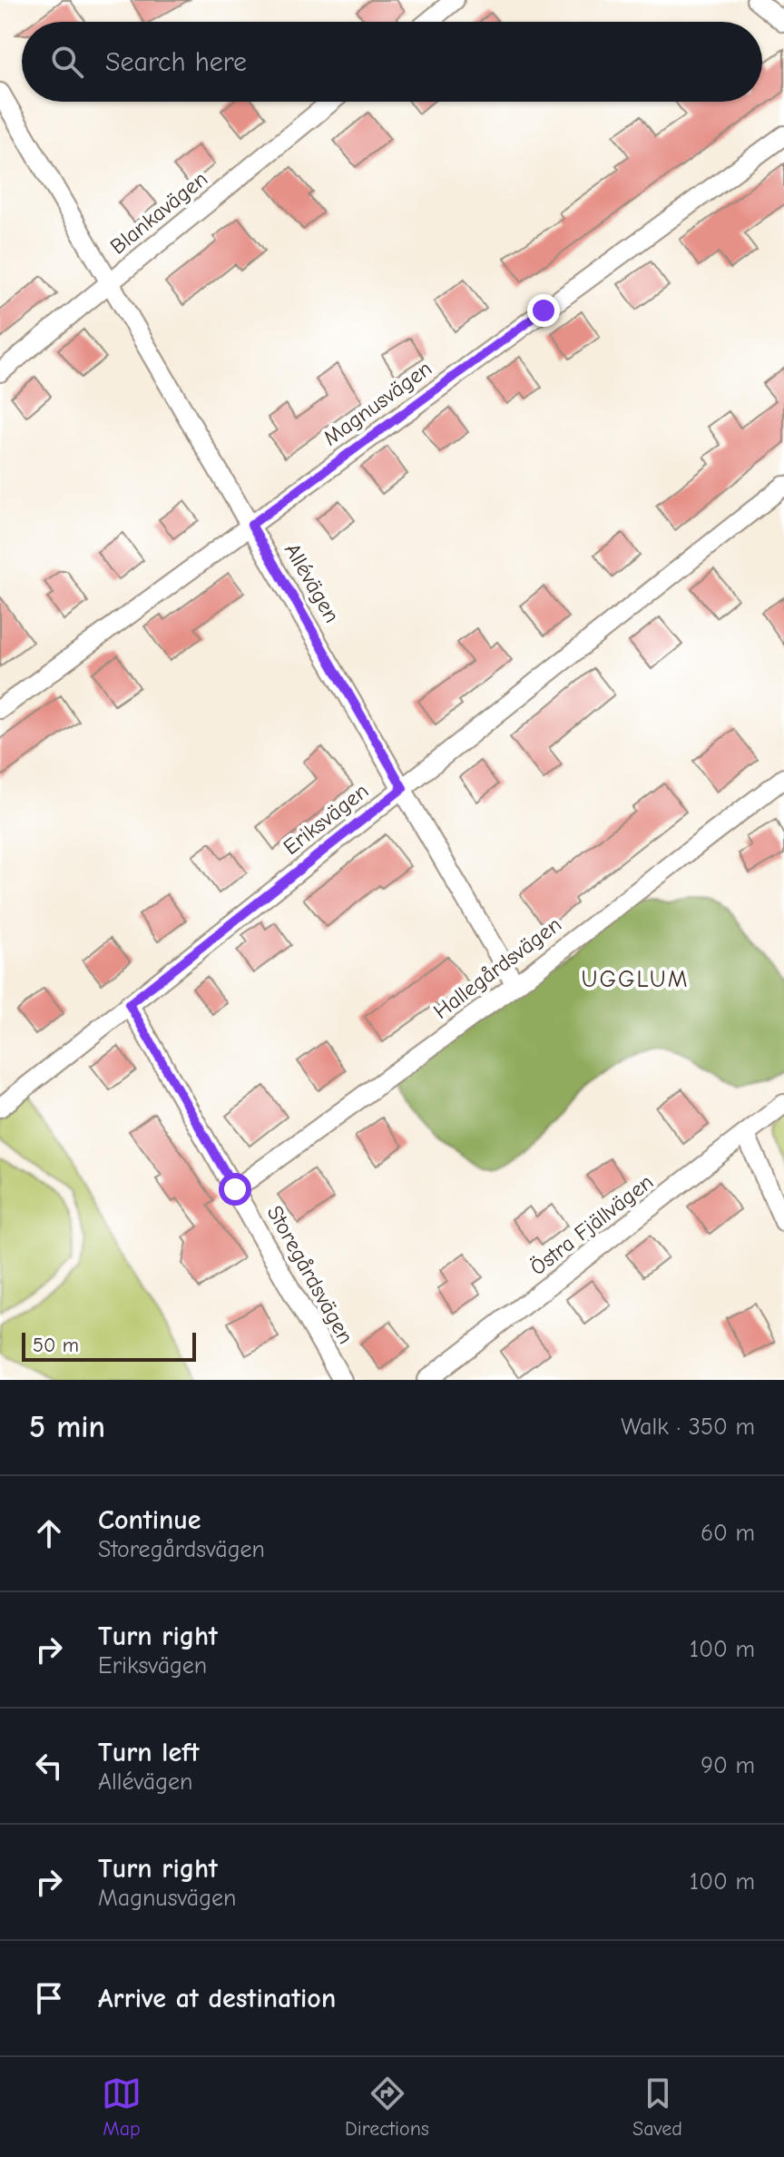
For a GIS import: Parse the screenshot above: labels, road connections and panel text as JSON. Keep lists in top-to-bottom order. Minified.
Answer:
{"streets":{"street":["Blankavägen","Magnusvägen","Allévägen","Eriksvägen","Hallegårdsvägen","Östra Fjällvägen","Storegårdsvägen"]},"crossings":[["Blankavägen","Allévägen"],["Magnusvägen","Allévägen"],["Allévägen","Eriksvägen"],["Allévägen","Hallegårdsvägen"],["Eriksvägen","Storegårdsvägen"],["Hallegårdsvägen","Storegårdsvägen"]],"districts":["UGGLUM"],"scale_bar":"50 m","page":{"search":"Search here","scale":"50 m","heading":["5 min","Walk · 350 m"],"list":[["Continue","Storegårdsvägen","60 m"],["Turn right","Eriksvägen","100 m"],["Turn left","Allévägen","90 m"],["Turn right","Magnusvägen","100 m"],"Arrive at destination"],"nav":["Map","Directions","Saved"]}}
